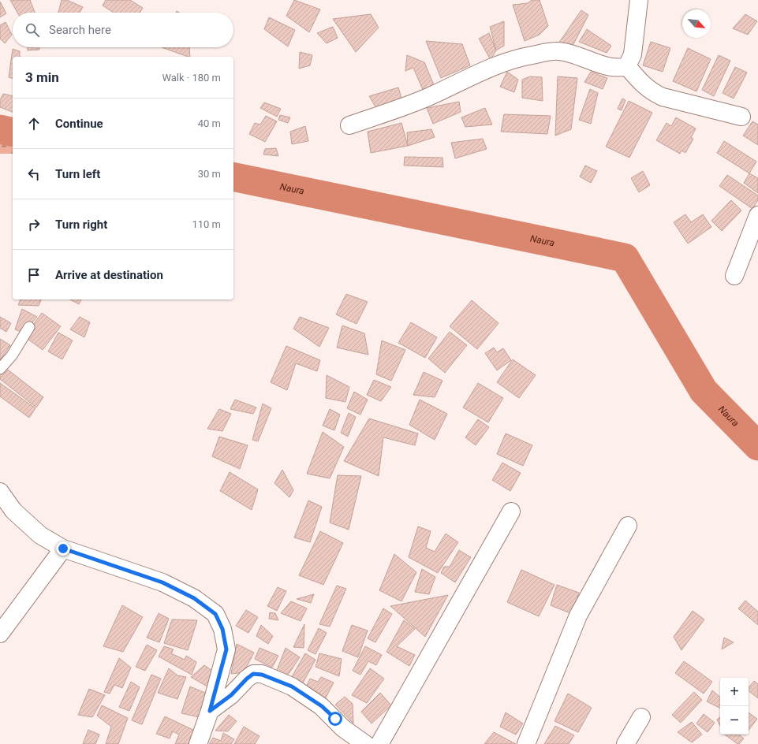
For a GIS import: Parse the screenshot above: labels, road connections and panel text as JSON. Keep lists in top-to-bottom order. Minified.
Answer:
{"water":["Naura"],"north":"bottom right","page":{"search":"Search here","heading":["3 min","Walk · 180 m"],"list":[["Continue","40 m"],["Turn left","30 m"],["Turn right","110 m"],"Arrive at destination"],"map_buttons":["+","−"]}}
